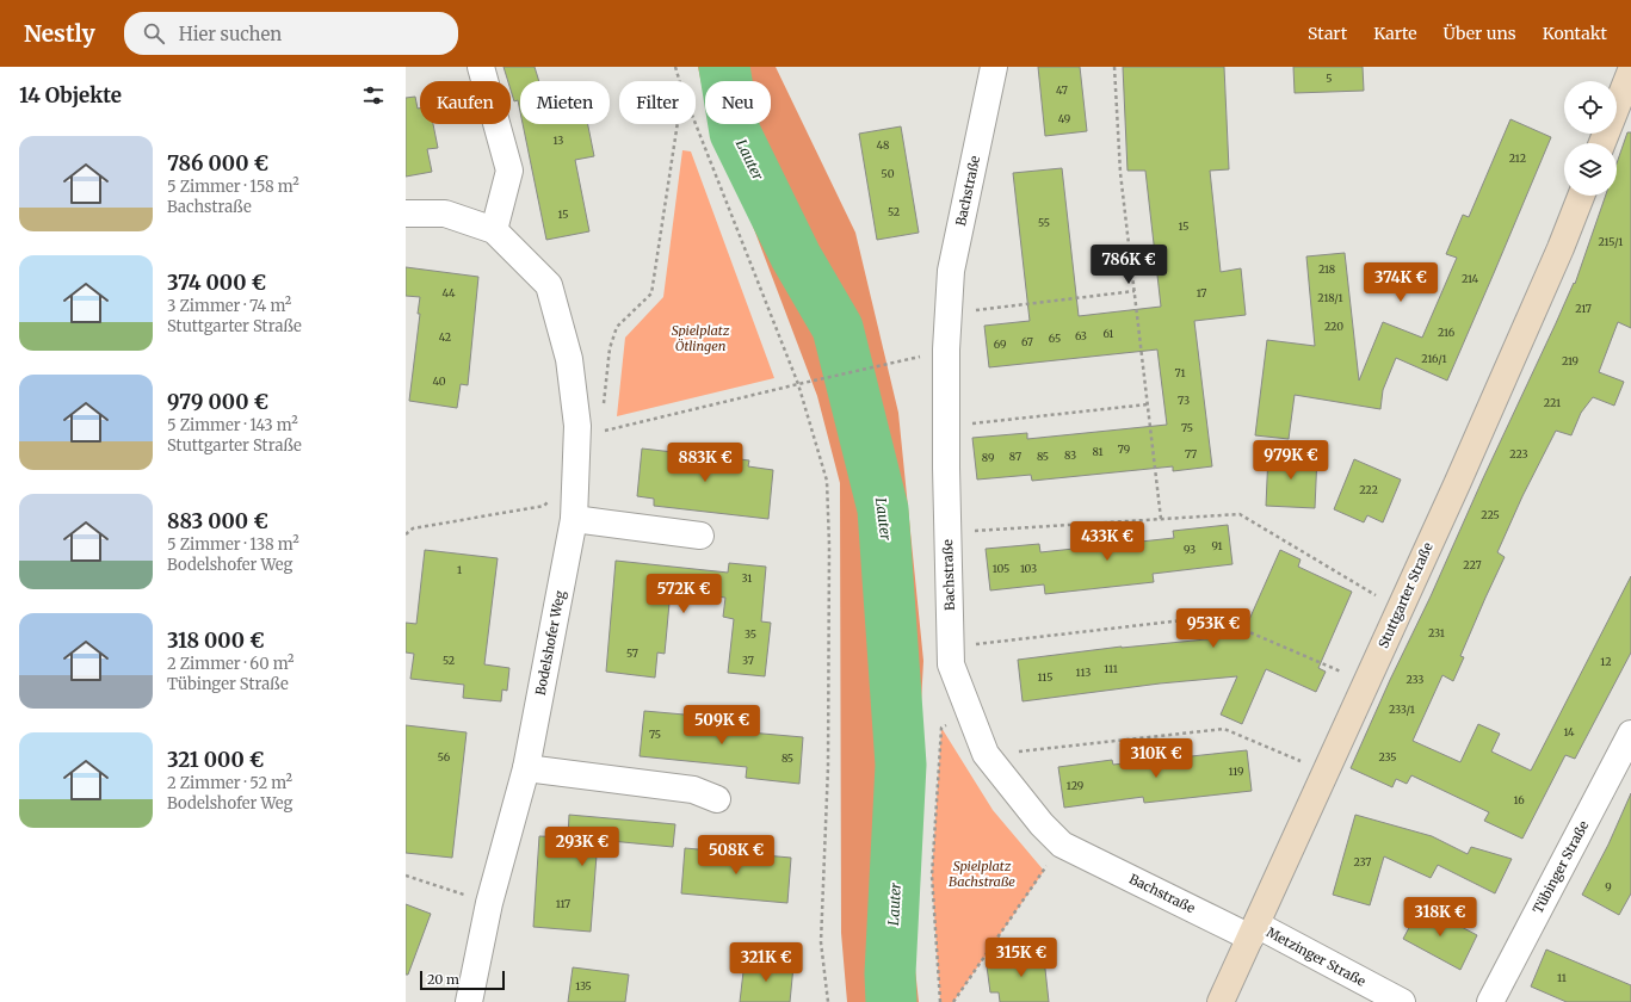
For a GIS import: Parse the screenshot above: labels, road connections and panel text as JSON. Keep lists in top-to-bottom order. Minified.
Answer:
{"streets":{"main road":["Stuttgarter Straße"],"street":["Bachstraße","Bodelshofer Weg","Tübinger Straße","Metzinger Straße"]},"crossings":[["Bachstraße","Stuttgarter Straße"],["Bachstraße","Metzinger Straße"],["Stuttgarter Straße","Metzinger Straße"]],"water":["Lauter"],"parks":["Spielplatz Ötlingen","Spielplatz Bachstraße"],"house_numbers":["5","47","49","13","48","212","50","52","15","55","15","215/1","218","214","44","17","218/1","217","220","216","61","63","42","65","67","69","216/1","219","71","40","73","221","75","79","81","77","223","83","87","85","89","222","225","91","93","227","105","103","1","31","231","35","57","52","37","12","111","113","115","233","233/1","14","75","56","235","85","119","129","16","237","9","117","11","135"],"scale_bar":"20 m","page":{"header":"Nestly","search":"Hier suchen","nav":["Start","Karte","Über uns","Kontakt"],"heading":"14 Objekte","chip":["Kaufen","Mieten","Filter","Neu"],"list":[{"name":"786 000 €","note":"5 Zimmer · 158 m² · Bachstraße"},{"name":"374 000 €","note":"3 Zimmer · 74 m² · Stuttgarter Straße"},{"name":"979 000 €","note":"5 Zimmer · 143 m² · Stuttgarter Straße"},{"name":"883 000 €","note":"5 Zimmer · 138 m² · Bodelshofer Weg"},{"name":"318 000 €","note":"2 Zimmer · 60 m² · Tübinger Straße"},{"name":"321 000 €","note":"2 Zimmer · 52 m² · Bodelshofer Weg"}],"price":["786K €","374K €","979K €","883K €","433K €","572K €","953K €","509K €","310K €","293K €","508K €","318K €","315K €","321K €"],"scale":"20 m"}}
